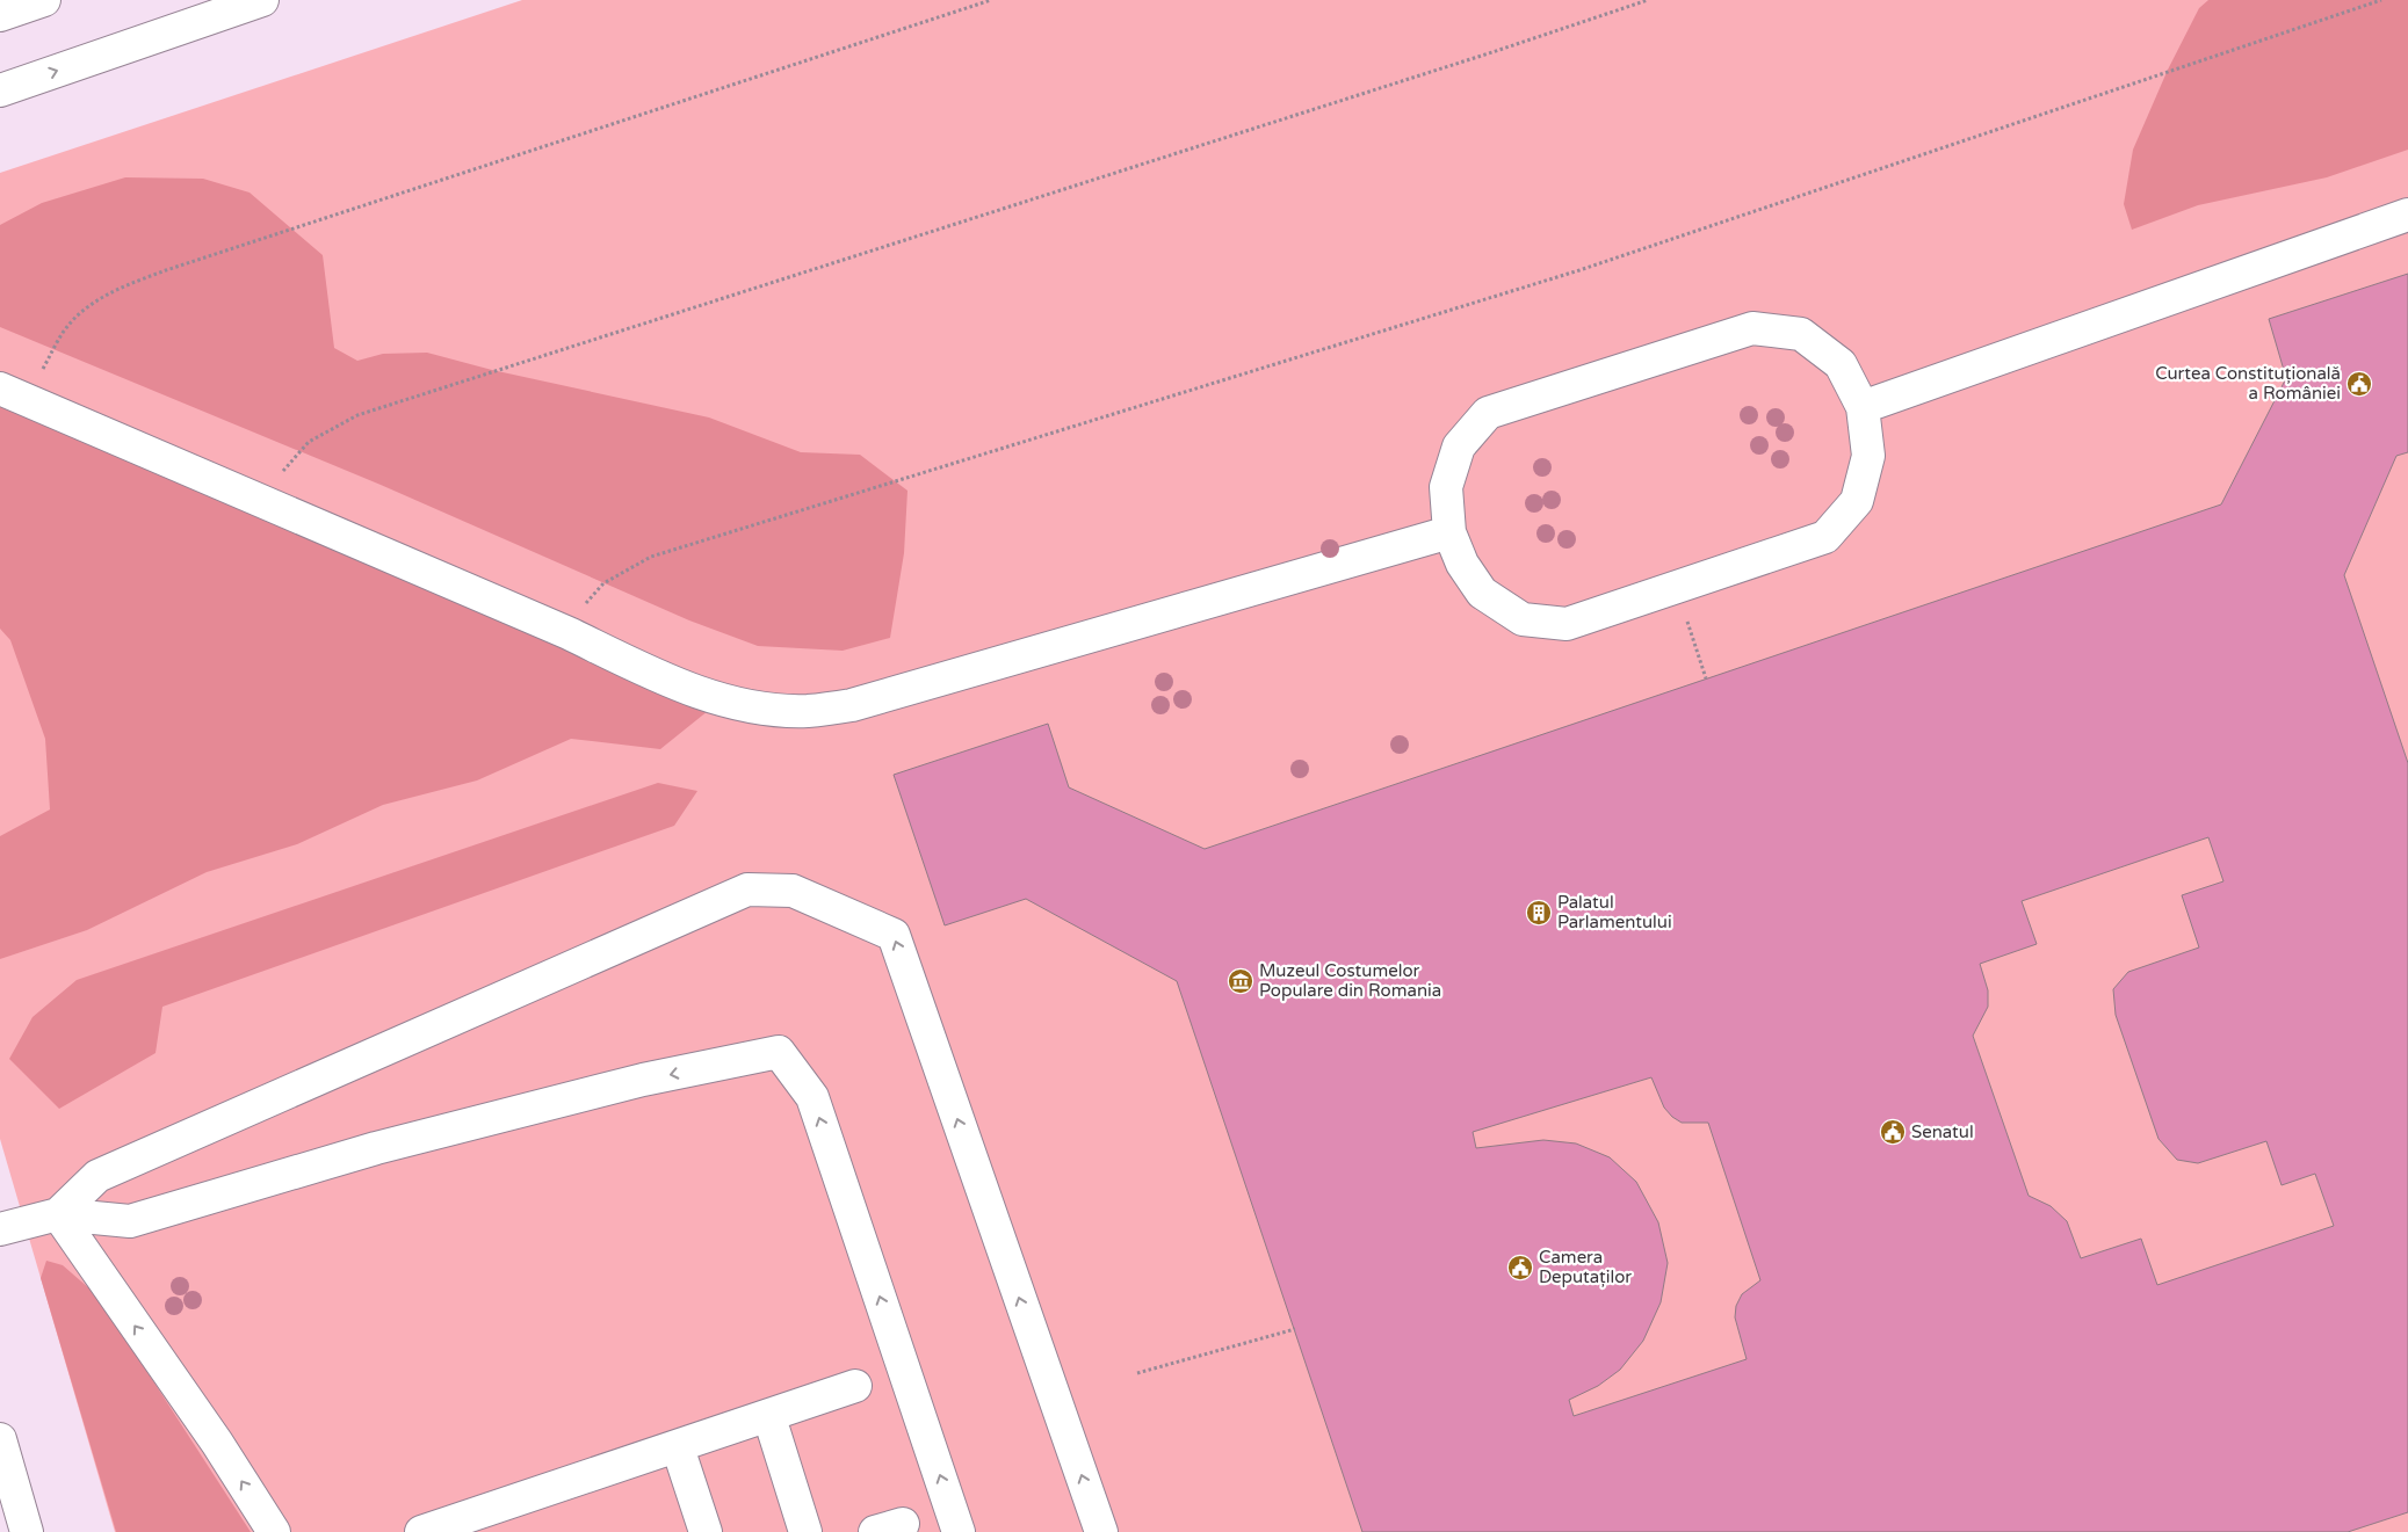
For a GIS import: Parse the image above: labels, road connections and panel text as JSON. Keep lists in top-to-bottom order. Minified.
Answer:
{"places":{"public building":["Curtea Constituțională a României","Senatul","Camera Deputaților"],"building":["Palatul Parlamentului"],"museum":["Muzeul Costumelor Populare din Romania"]}}
